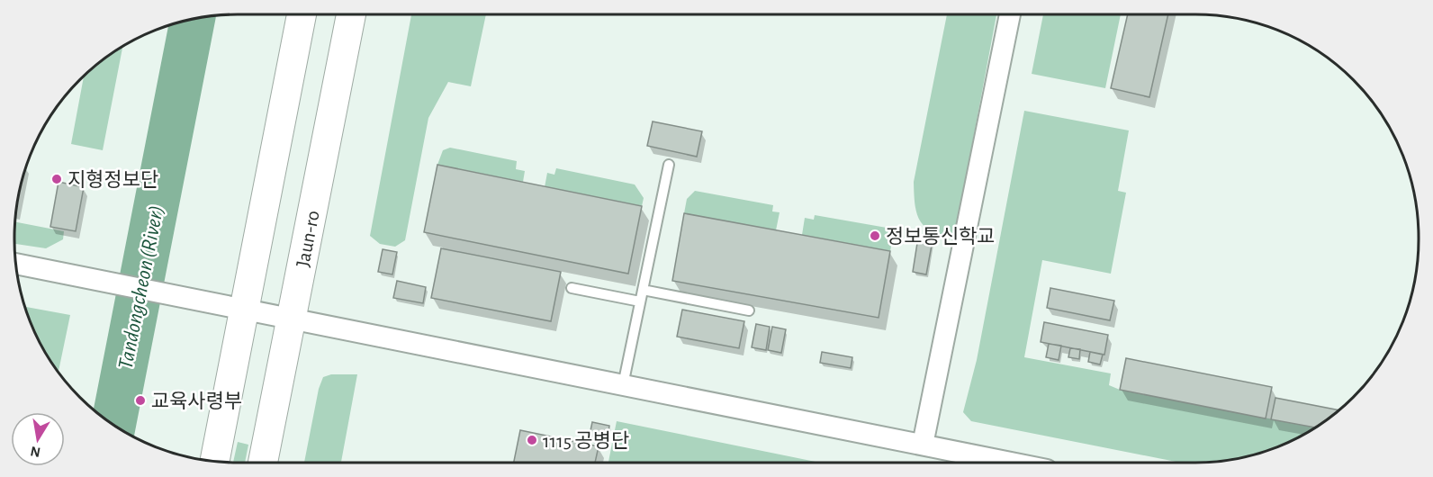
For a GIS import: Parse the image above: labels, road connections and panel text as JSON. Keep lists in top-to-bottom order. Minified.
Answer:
{"streets":{"street":["Jaun-ro"]},"water":["Tandongcheon (River)"],"places":["지형정보단","정보통신학교","교육사령부","1115 공병단"],"north":"bottom"}
